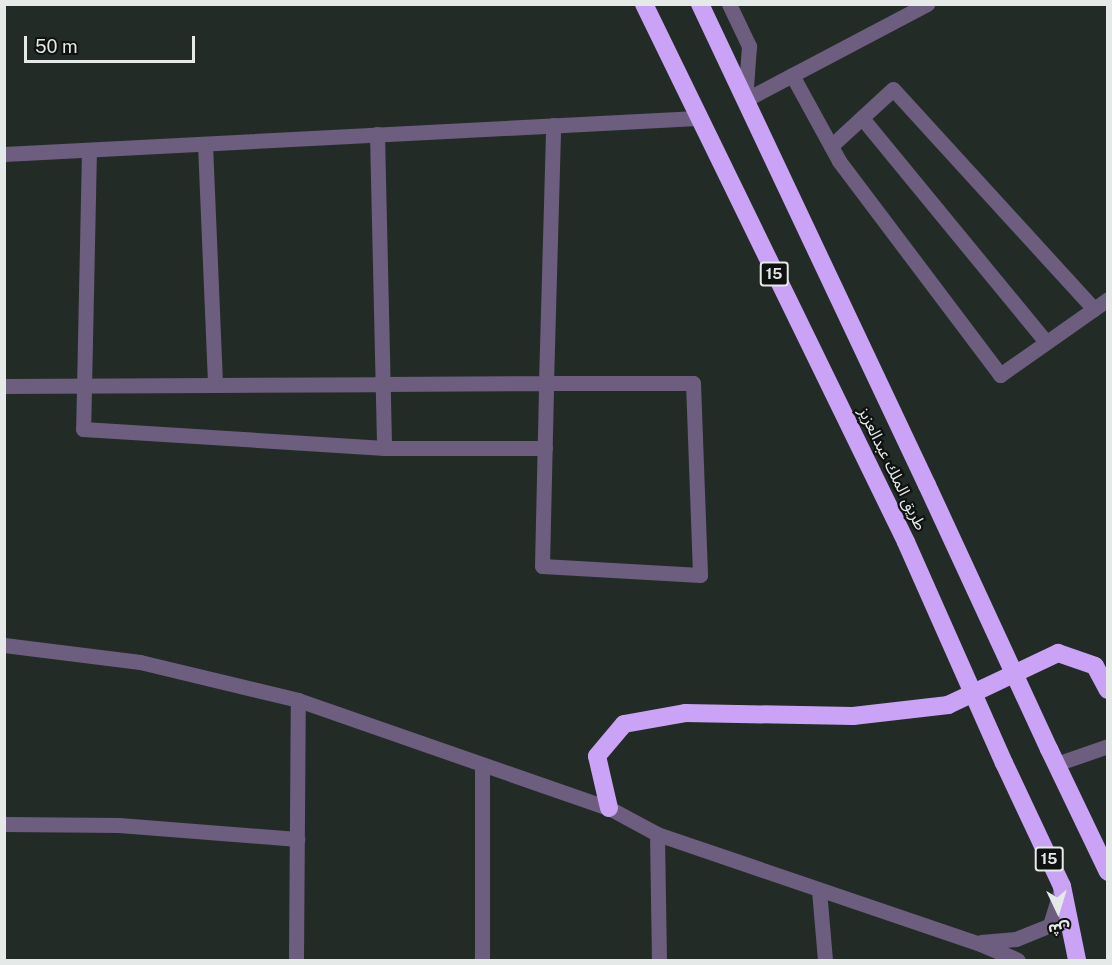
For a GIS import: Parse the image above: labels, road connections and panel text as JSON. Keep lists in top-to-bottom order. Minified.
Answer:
{"streets":{"highway":["15","طريق الملك عبدالعزيز"]},"scale_bar":"50 m","north":"bottom"}
